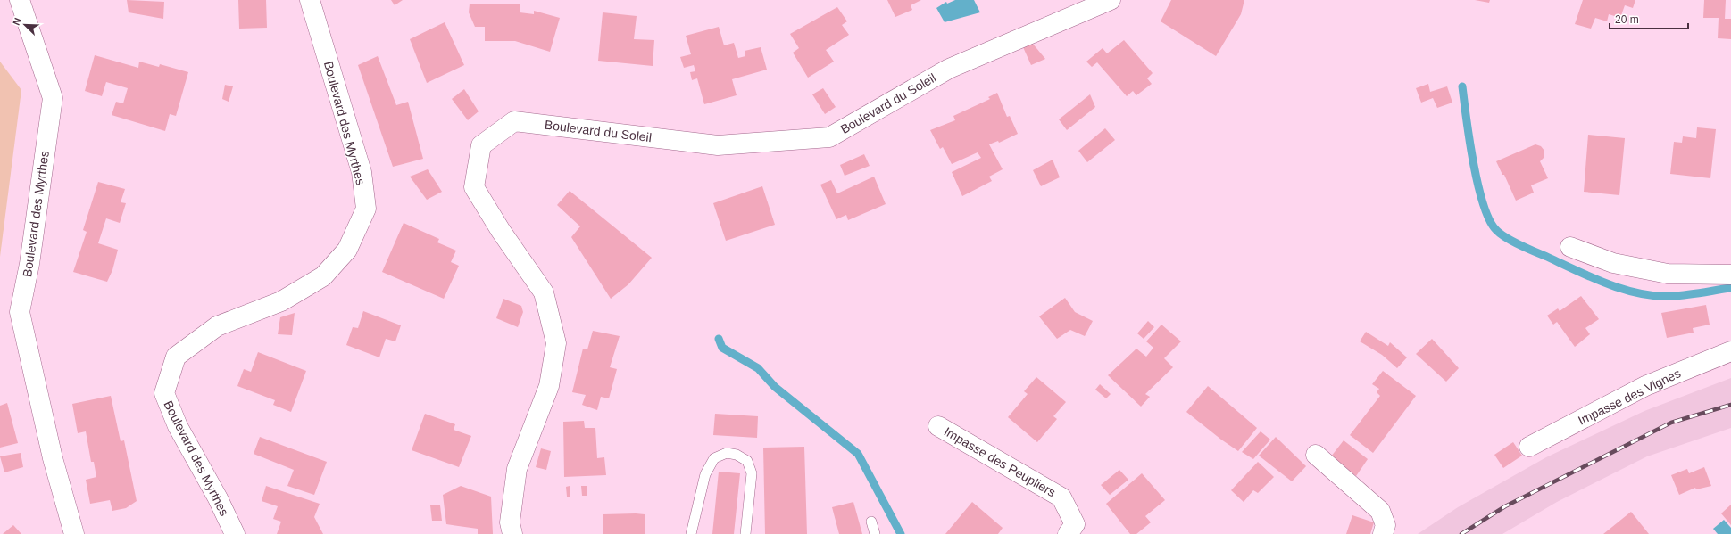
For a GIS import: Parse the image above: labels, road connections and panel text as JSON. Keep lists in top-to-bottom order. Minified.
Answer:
{"streets":{"street":["Boulevard du Soleil","Boulevard des Myrthes","Impasse des Vignes","Impasse des Peupliers"]},"scale_bar":"20 m","north":"top left"}
